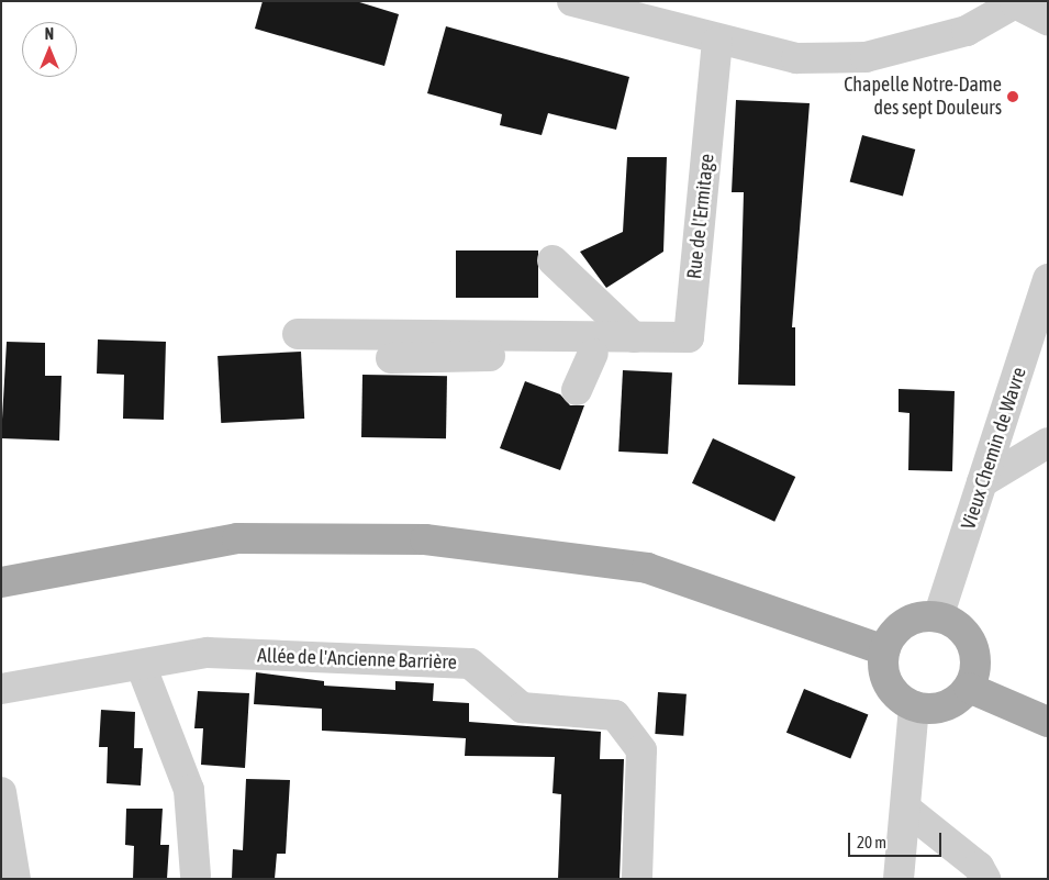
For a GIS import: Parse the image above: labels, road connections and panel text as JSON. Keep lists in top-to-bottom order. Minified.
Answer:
{"streets":{"street":["Rue de l'Ermitage","Vieux Chemin de Wavre","Allée de l'Ancienne Barrière"]},"places":["Chapelle Notre-Dame des sept Douleurs"],"scale_bar":"20 m","north":"top"}
